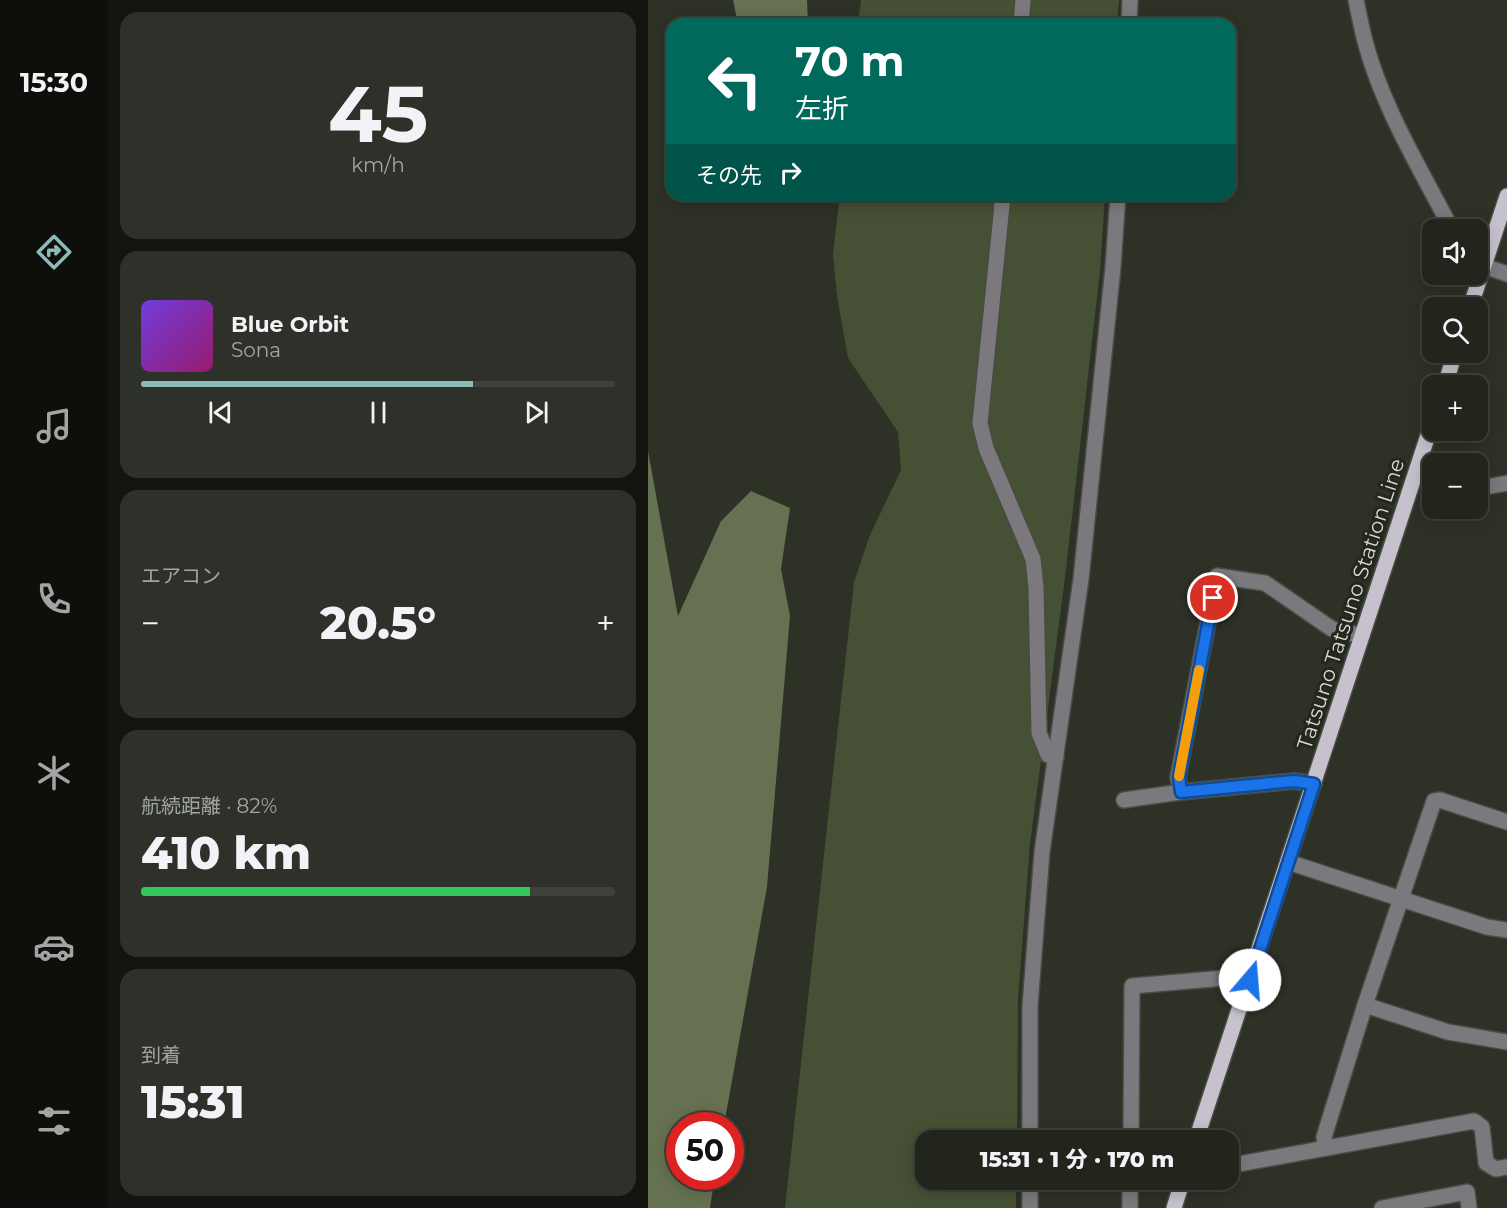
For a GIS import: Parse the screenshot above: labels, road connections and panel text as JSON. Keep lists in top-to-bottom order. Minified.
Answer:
{"streets":{"main road":["Tatsuno Tatsuno Station Line"]},"page":{"tabs":"15:30","tile":[["45","km/h"],"エアコン",["航続距離 · 82%","410 km"],["到着","15:31"]],"turn":["70 m","左折"],"then":"その先","map_buttons":["+","−"],"song":["Blue Orbit","Sona"],"heat":["−","20.5°","+"],"limit":"50","trip":"15:31 · 1 分 · 170 m"}}
